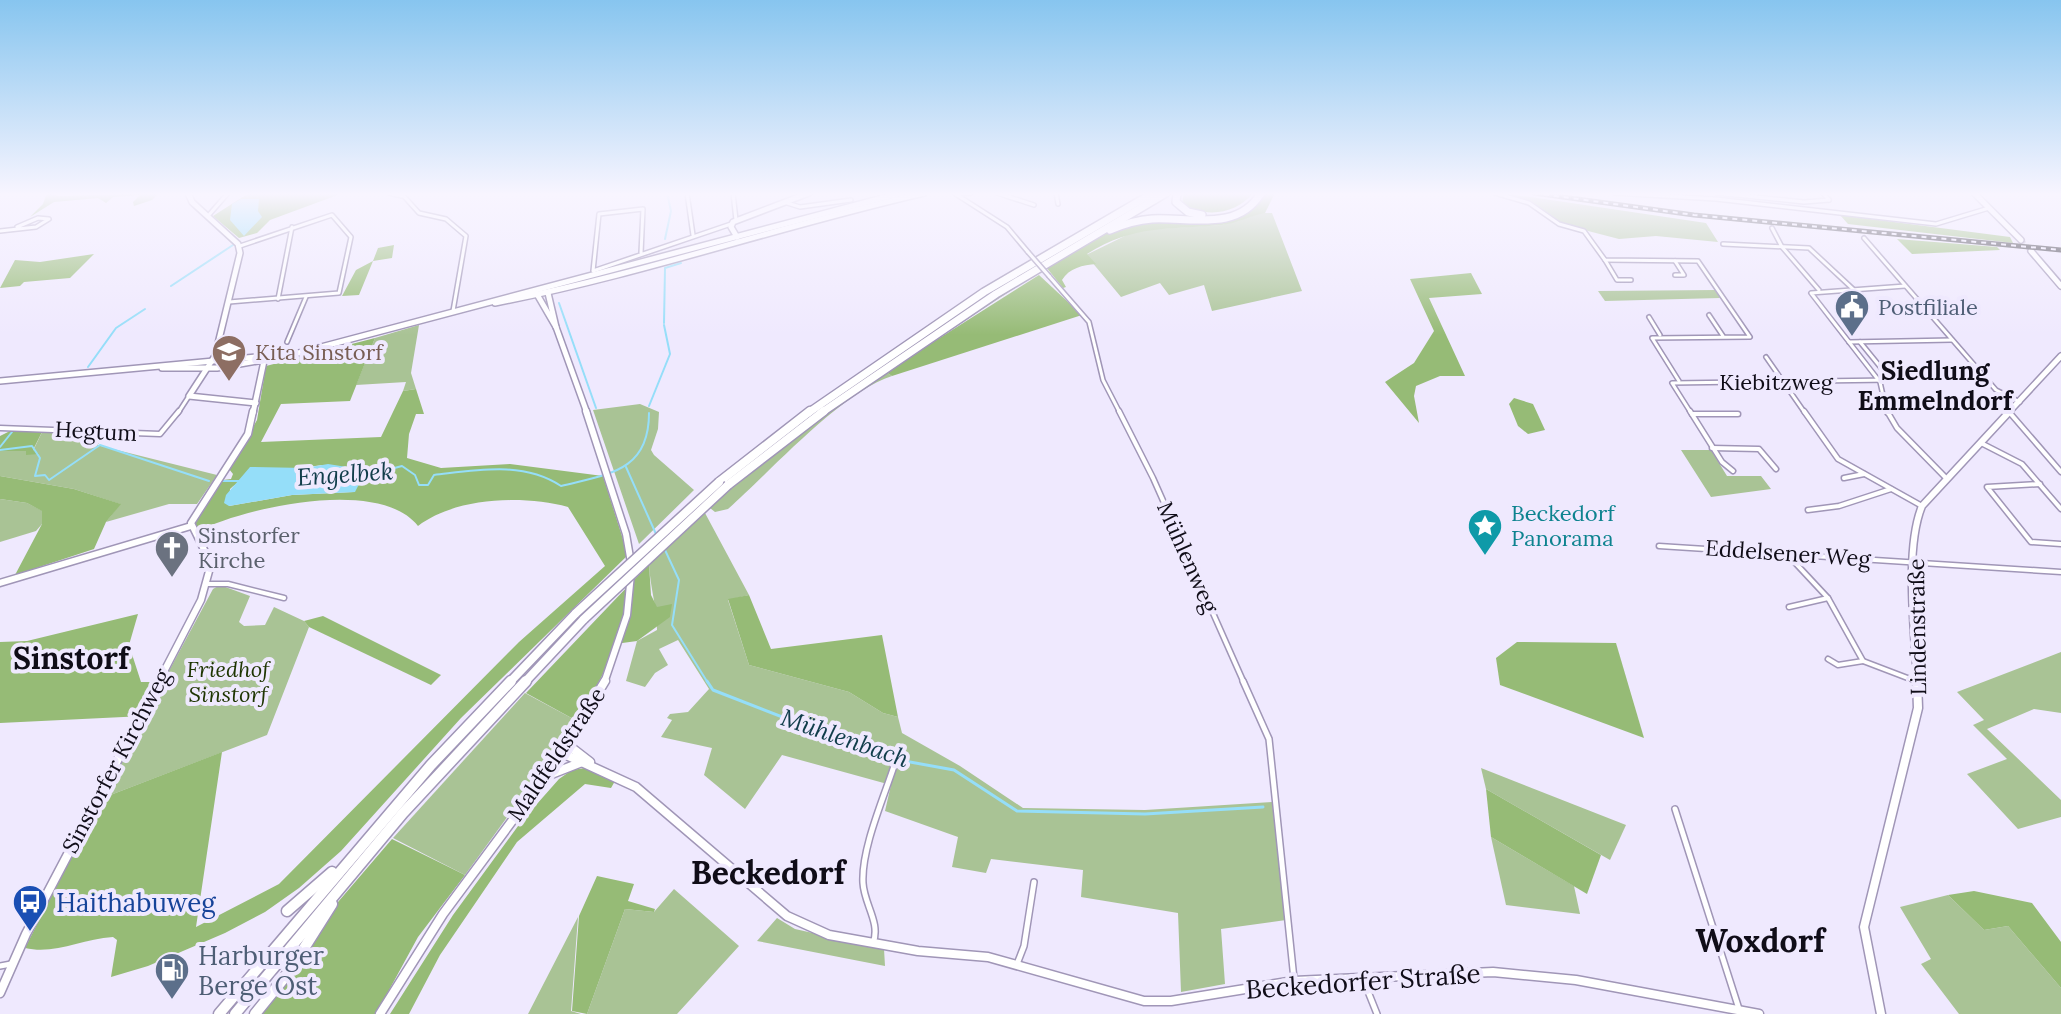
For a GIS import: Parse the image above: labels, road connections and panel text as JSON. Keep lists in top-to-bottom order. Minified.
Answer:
{"streets":{"street":["Kiebitzweg","Hegtum","Eddelsener Weg","Mühlenweg","Lindenstraße","Maldfeldstraße","Sinstorfer Kirchweg","Beckedorfer Straße"]},"crossings":[["Eddelsener Weg","Lindenstraße"],["Mühlenweg","Beckedorfer Straße"],["Maldfeldstraße","Beckedorfer Straße"]],"districts":["Siedlung Emmelndorf","Sinstorf","Beckedorf","Woxdorf"],"water":["Engelbek","Mühlenbach"],"parks":["Friedhof Sinstorf"],"places":{"public building":["Postfiliale"],"school or university":["Kita Sinstorf"],"place":["Beckedorf Panorama"],"church":["Sinstorfer Kirche"],"bus stop":["Haithabuweg"],"fuel station":["Harburger Berge Ost"]}}
